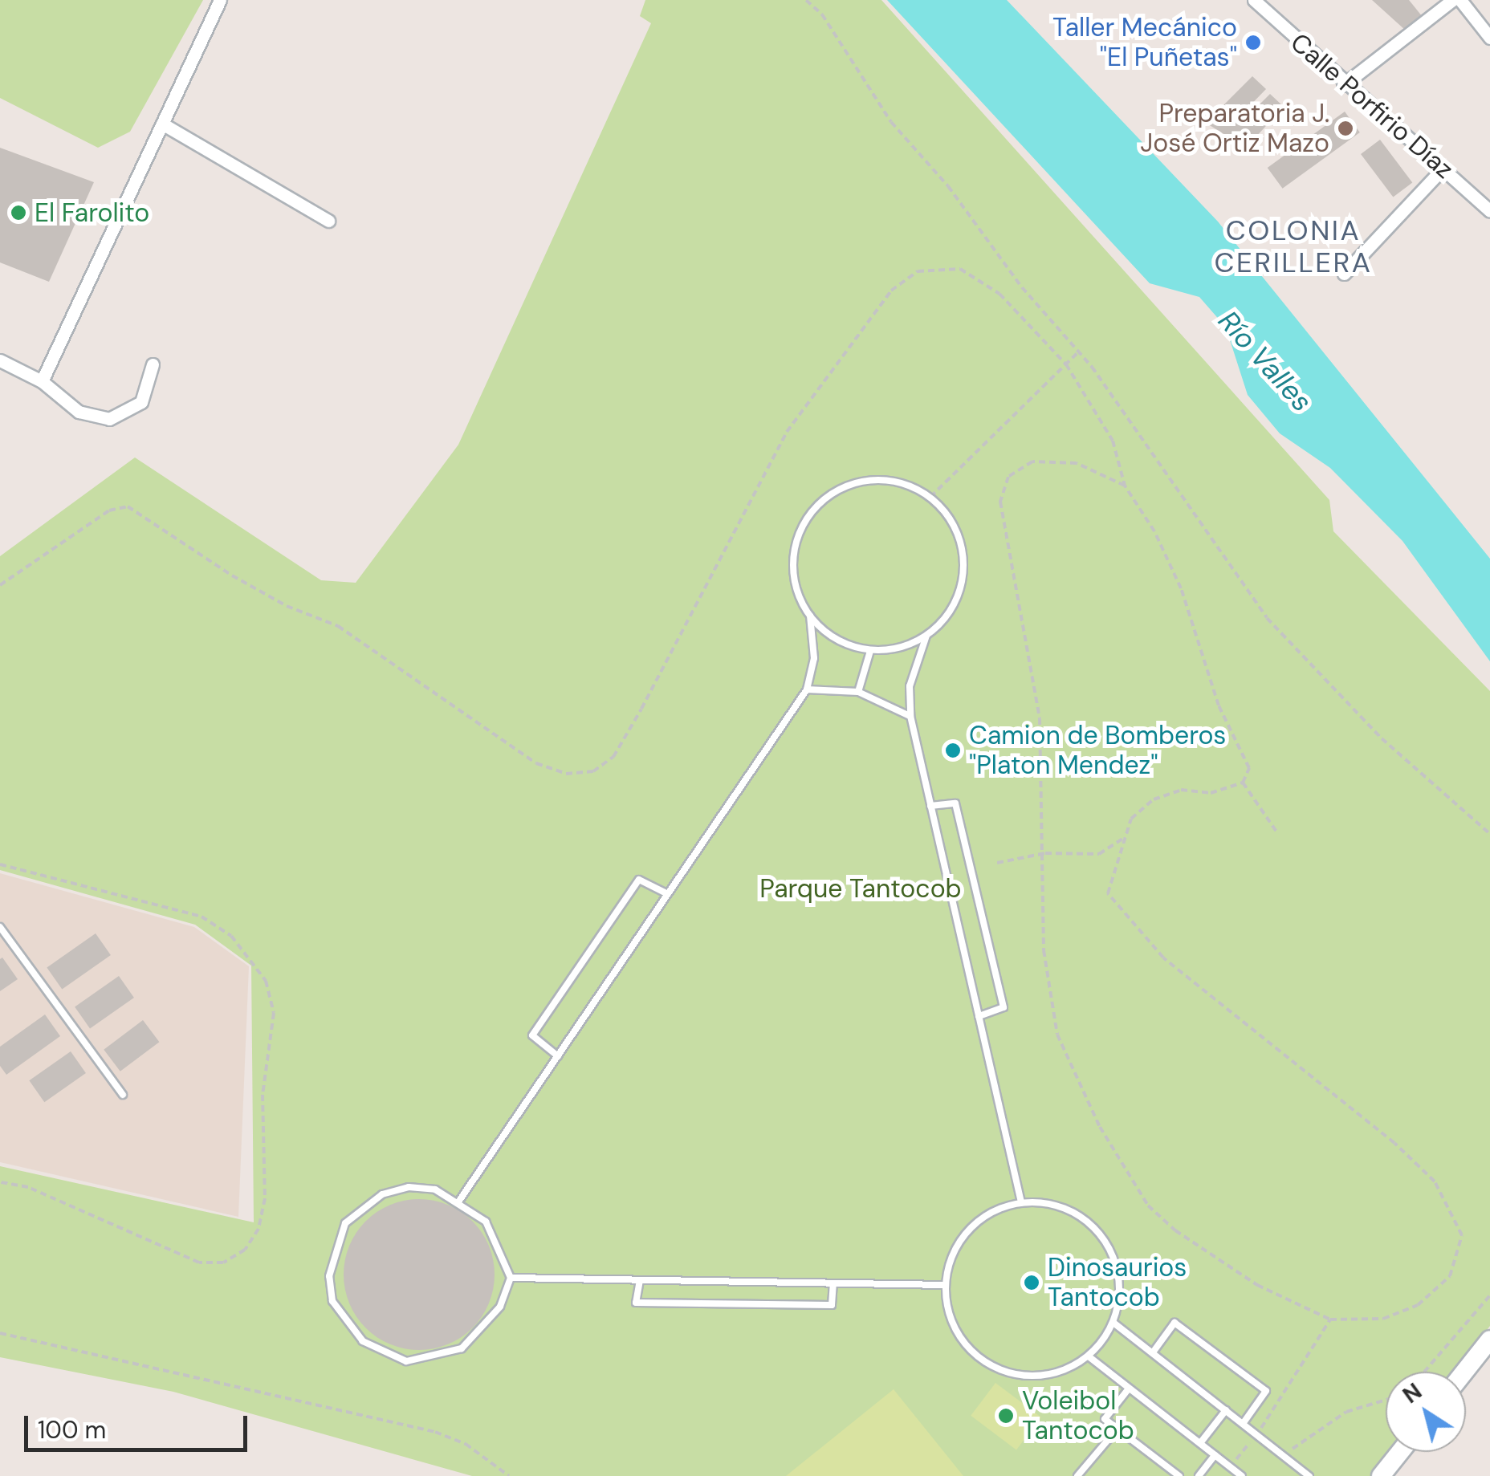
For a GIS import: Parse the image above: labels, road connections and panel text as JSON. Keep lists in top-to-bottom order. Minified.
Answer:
{"streets":{"street":["Calle Porfirio Díaz"]},"districts":["COLONIA CERILLERA"],"water":["Río Valles"],"parks":["Parque Tantocob"],"places":["Taller Mecánico \"El Puñetas\"","Preparatoria J. José Ortiz Mazo","El Farolito","Camion de Bomberos \"Platon Mendez\"","Dinosaurios Tantocob","Voleibol Tantocob"],"scale_bar":"100 m","north":"top left"}
